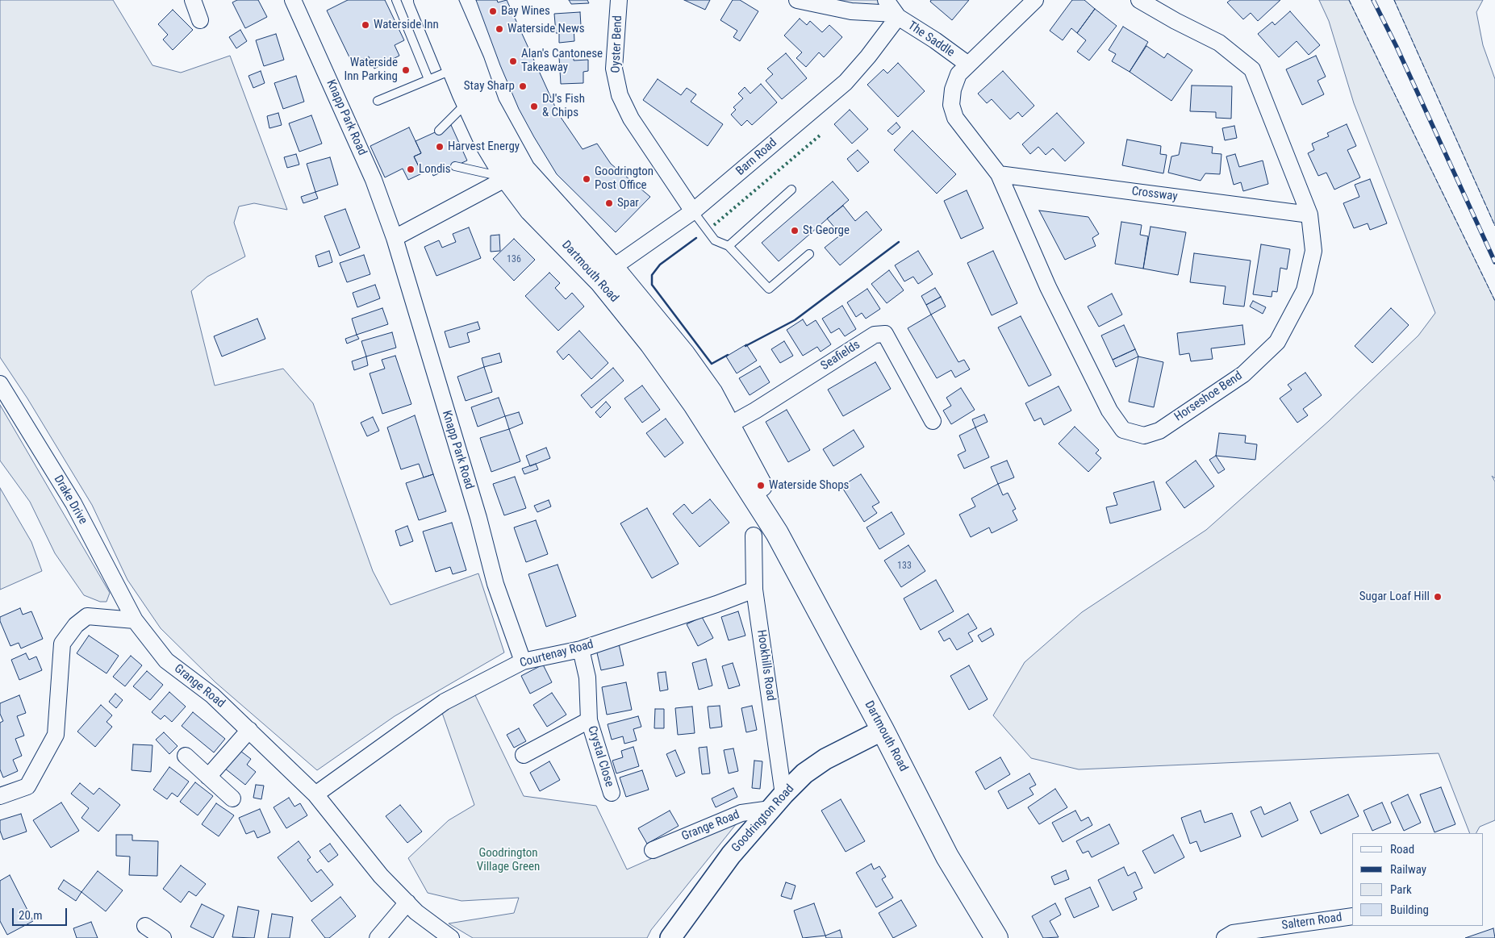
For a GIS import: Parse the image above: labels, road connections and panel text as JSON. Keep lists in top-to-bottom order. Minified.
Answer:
{"streets":{"main road":["Dartmouth Road"],"street":["The Saddle","Oyster Bend","Knapp Park Road","Barn Road","Crossway","Seafields","Horseshoe Bend","Drake Drive","Courtenay Road","Hookhills Road","Grange Road","Crystal Close","Goodrington Road","Saltern Road"]},"crossings":[["The Saddle","Barn Road"],["The Saddle","Horseshoe Bend"],["Oyster Bend","Barn Road"],["Knapp Park Road","Courtenay Road"],["Barn Road","Dartmouth Road"],["Crossway","Horseshoe Bend"],["Dartmouth Road","Seafields"],["Dartmouth Road","Goodrington Road"],["Drake Drive","Grange Road"],["Courtenay Road","Hookhills Road"],["Courtenay Road","Grange Road"],["Courtenay Road","Crystal Close"],["Hookhills Road","Grange Road"],["Hookhills Road","Goodrington Road"],["Grange Road","Goodrington Road"]],"parks":["Goodrington Village Green"],"places":["Bay Wines","Waterside Inn","Waterside News","Alan's Cantonese Takeaway","Waterside Inn Parking","Stay Sharp","DJ's Fish & Chips","Harvest Energy","Londis","Goodrington Post Office","Spar","St George","Waterside Shops","Sugar Loaf Hill"],"house_numbers":["136","133"],"legend":["Road","Railway","Park","Building"],"scale_bar":"20 m"}
